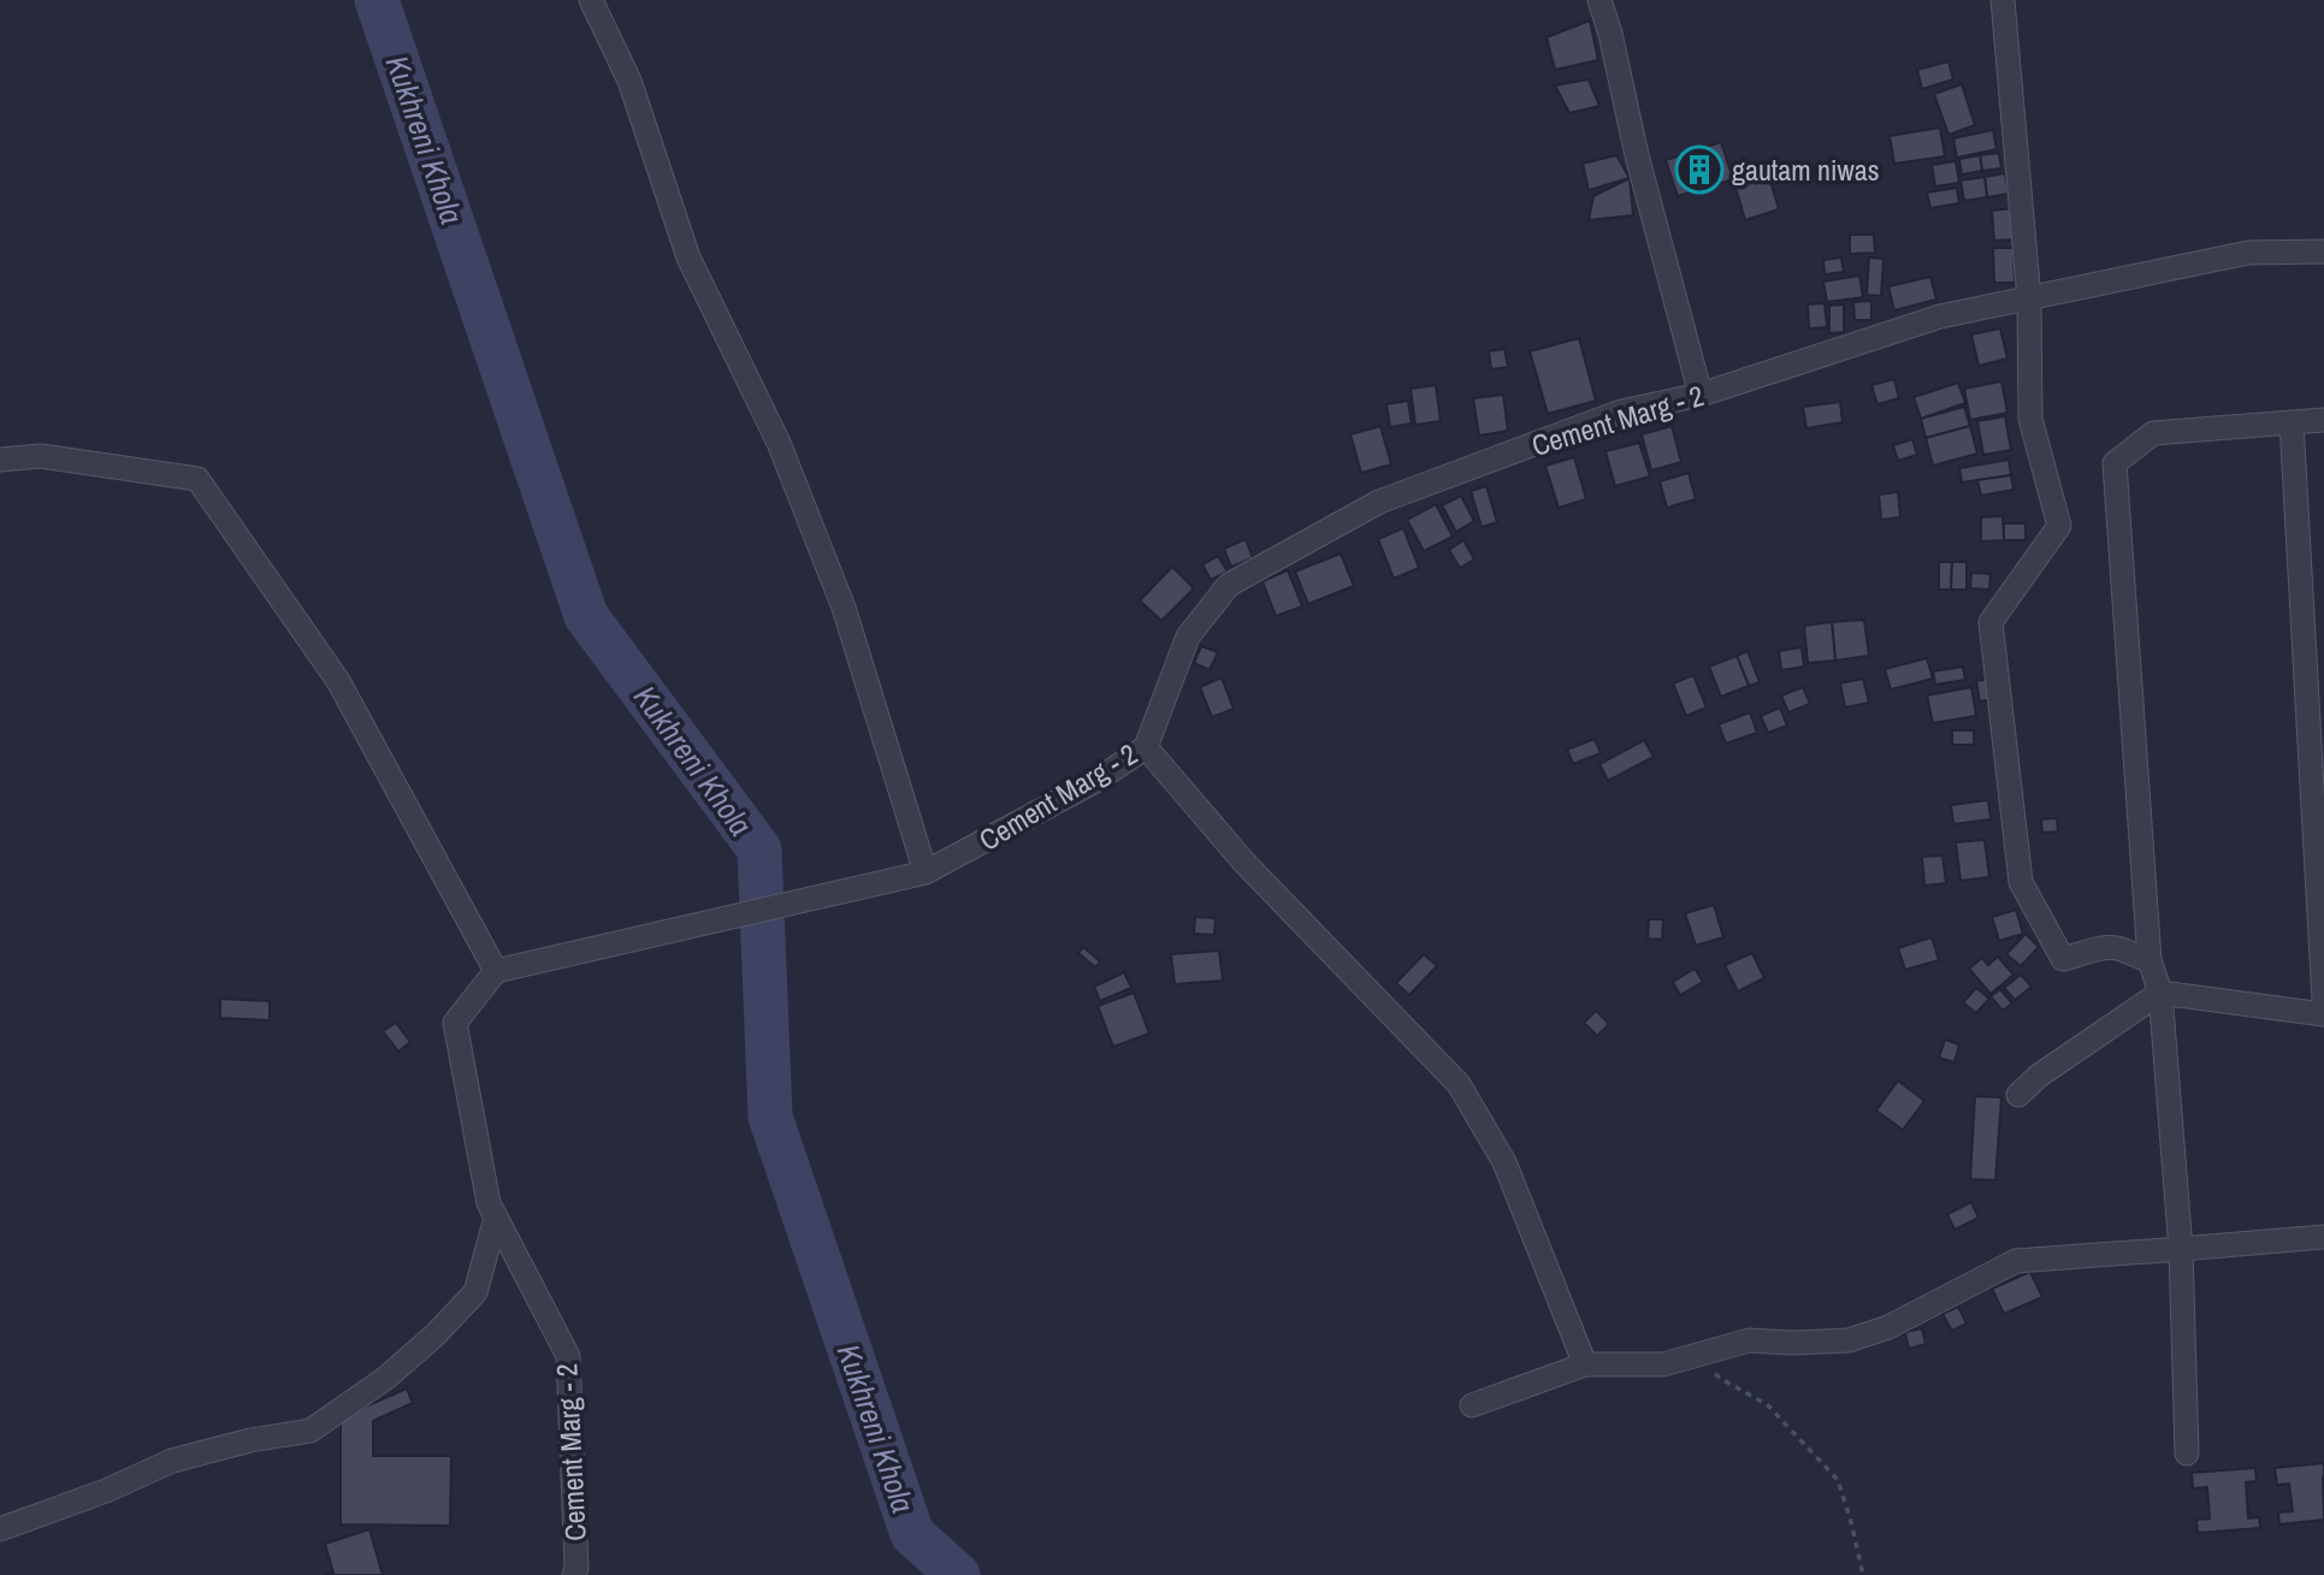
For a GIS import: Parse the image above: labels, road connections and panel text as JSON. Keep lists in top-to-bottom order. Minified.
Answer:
{"streets":{"street":["Cement Marg - 2"]},"water":["Kukhreni Khola"],"places":{"building":["gautam niwas"]}}
